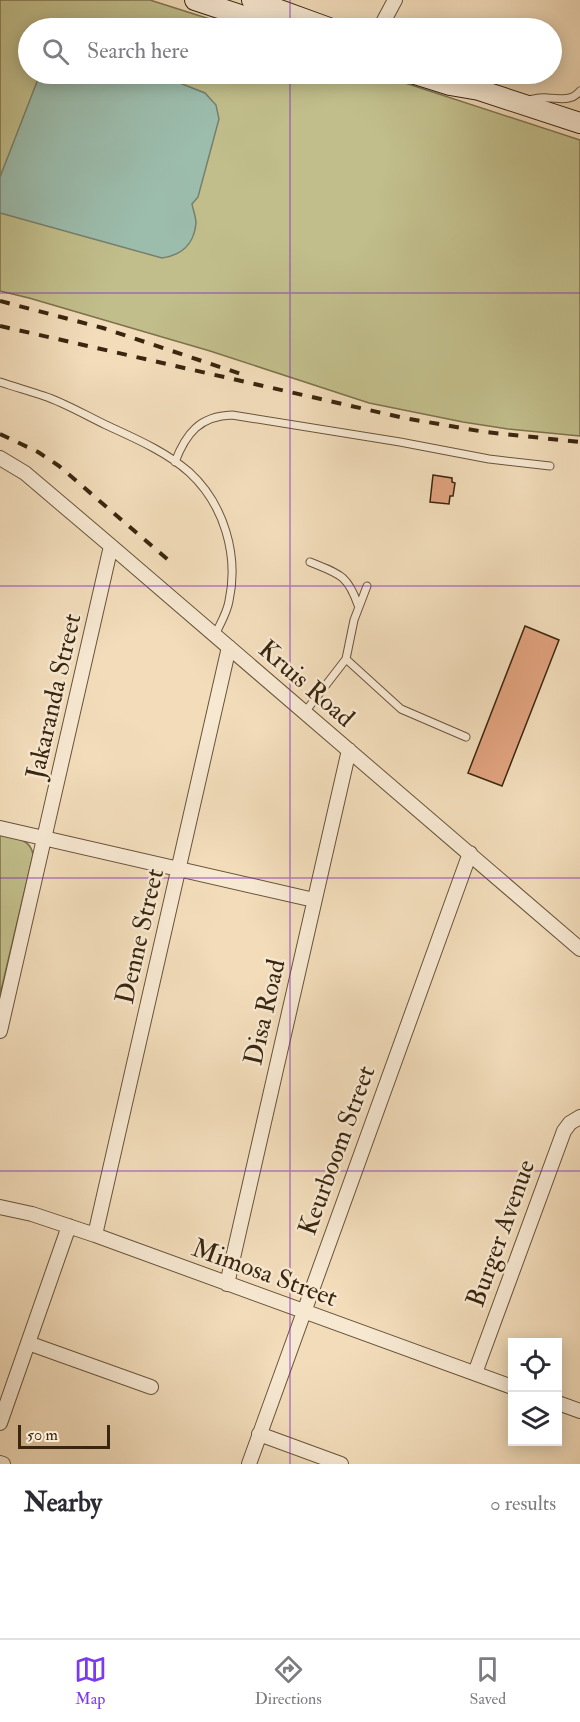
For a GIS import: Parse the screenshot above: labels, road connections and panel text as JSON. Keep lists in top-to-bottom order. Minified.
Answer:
{"streets":{"street":["Kruis Road","Jakaranda Street","Denne Street","Disa Road","Keurboom Street","Burger Avenue","Mimosa Street"]},"crossings":[["Kruis Road","Jakaranda Street"],["Kruis Road","Denne Street"],["Kruis Road","Disa Road"],["Kruis Road","Keurboom Street"],["Denne Street","Mimosa Street"],["Disa Road","Mimosa Street"],["Keurboom Street","Mimosa Street"],["Burger Avenue","Mimosa Street"]],"scale_bar":"50 m","page":{"search":"Search here","scale":"50 m","heading":["Nearby","0 results"],"nav":["Map","Directions","Saved"]}}
